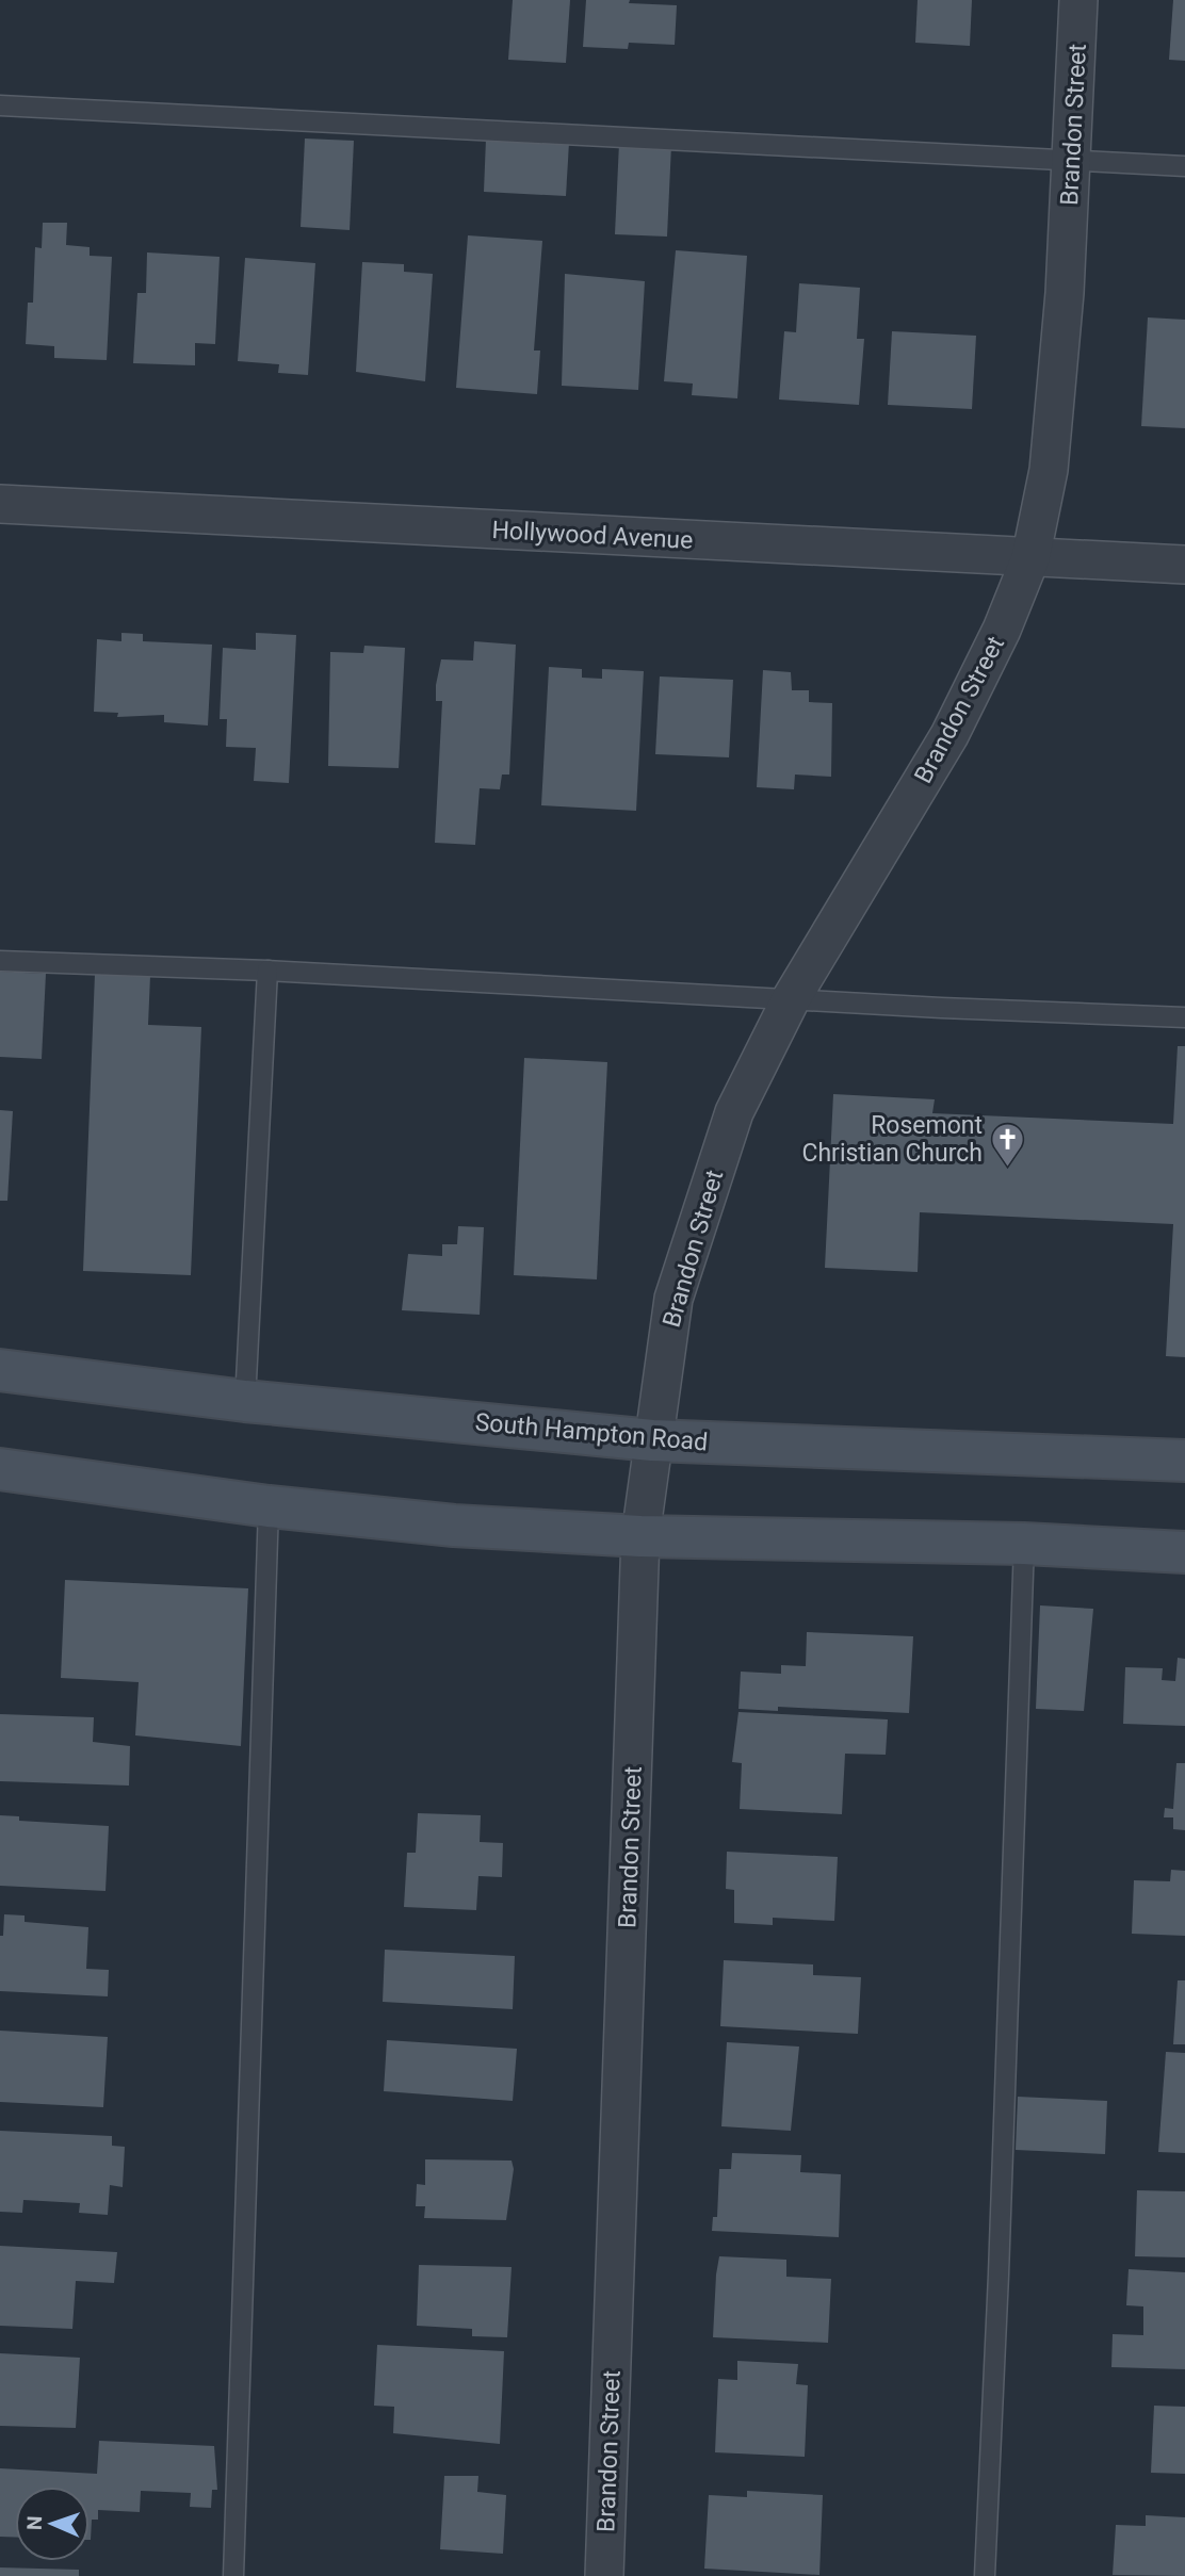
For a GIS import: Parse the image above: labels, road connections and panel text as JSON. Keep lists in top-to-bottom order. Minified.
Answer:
{"streets":{"main road":["South Hampton Road"],"street":["Brandon Street","Hollywood Avenue"]},"crossings":[["Brandon Street","Hollywood Avenue"],["Brandon Street","South Hampton Road"]],"places":{"church":["Rosemont Christian Church"]},"north":"left"}
